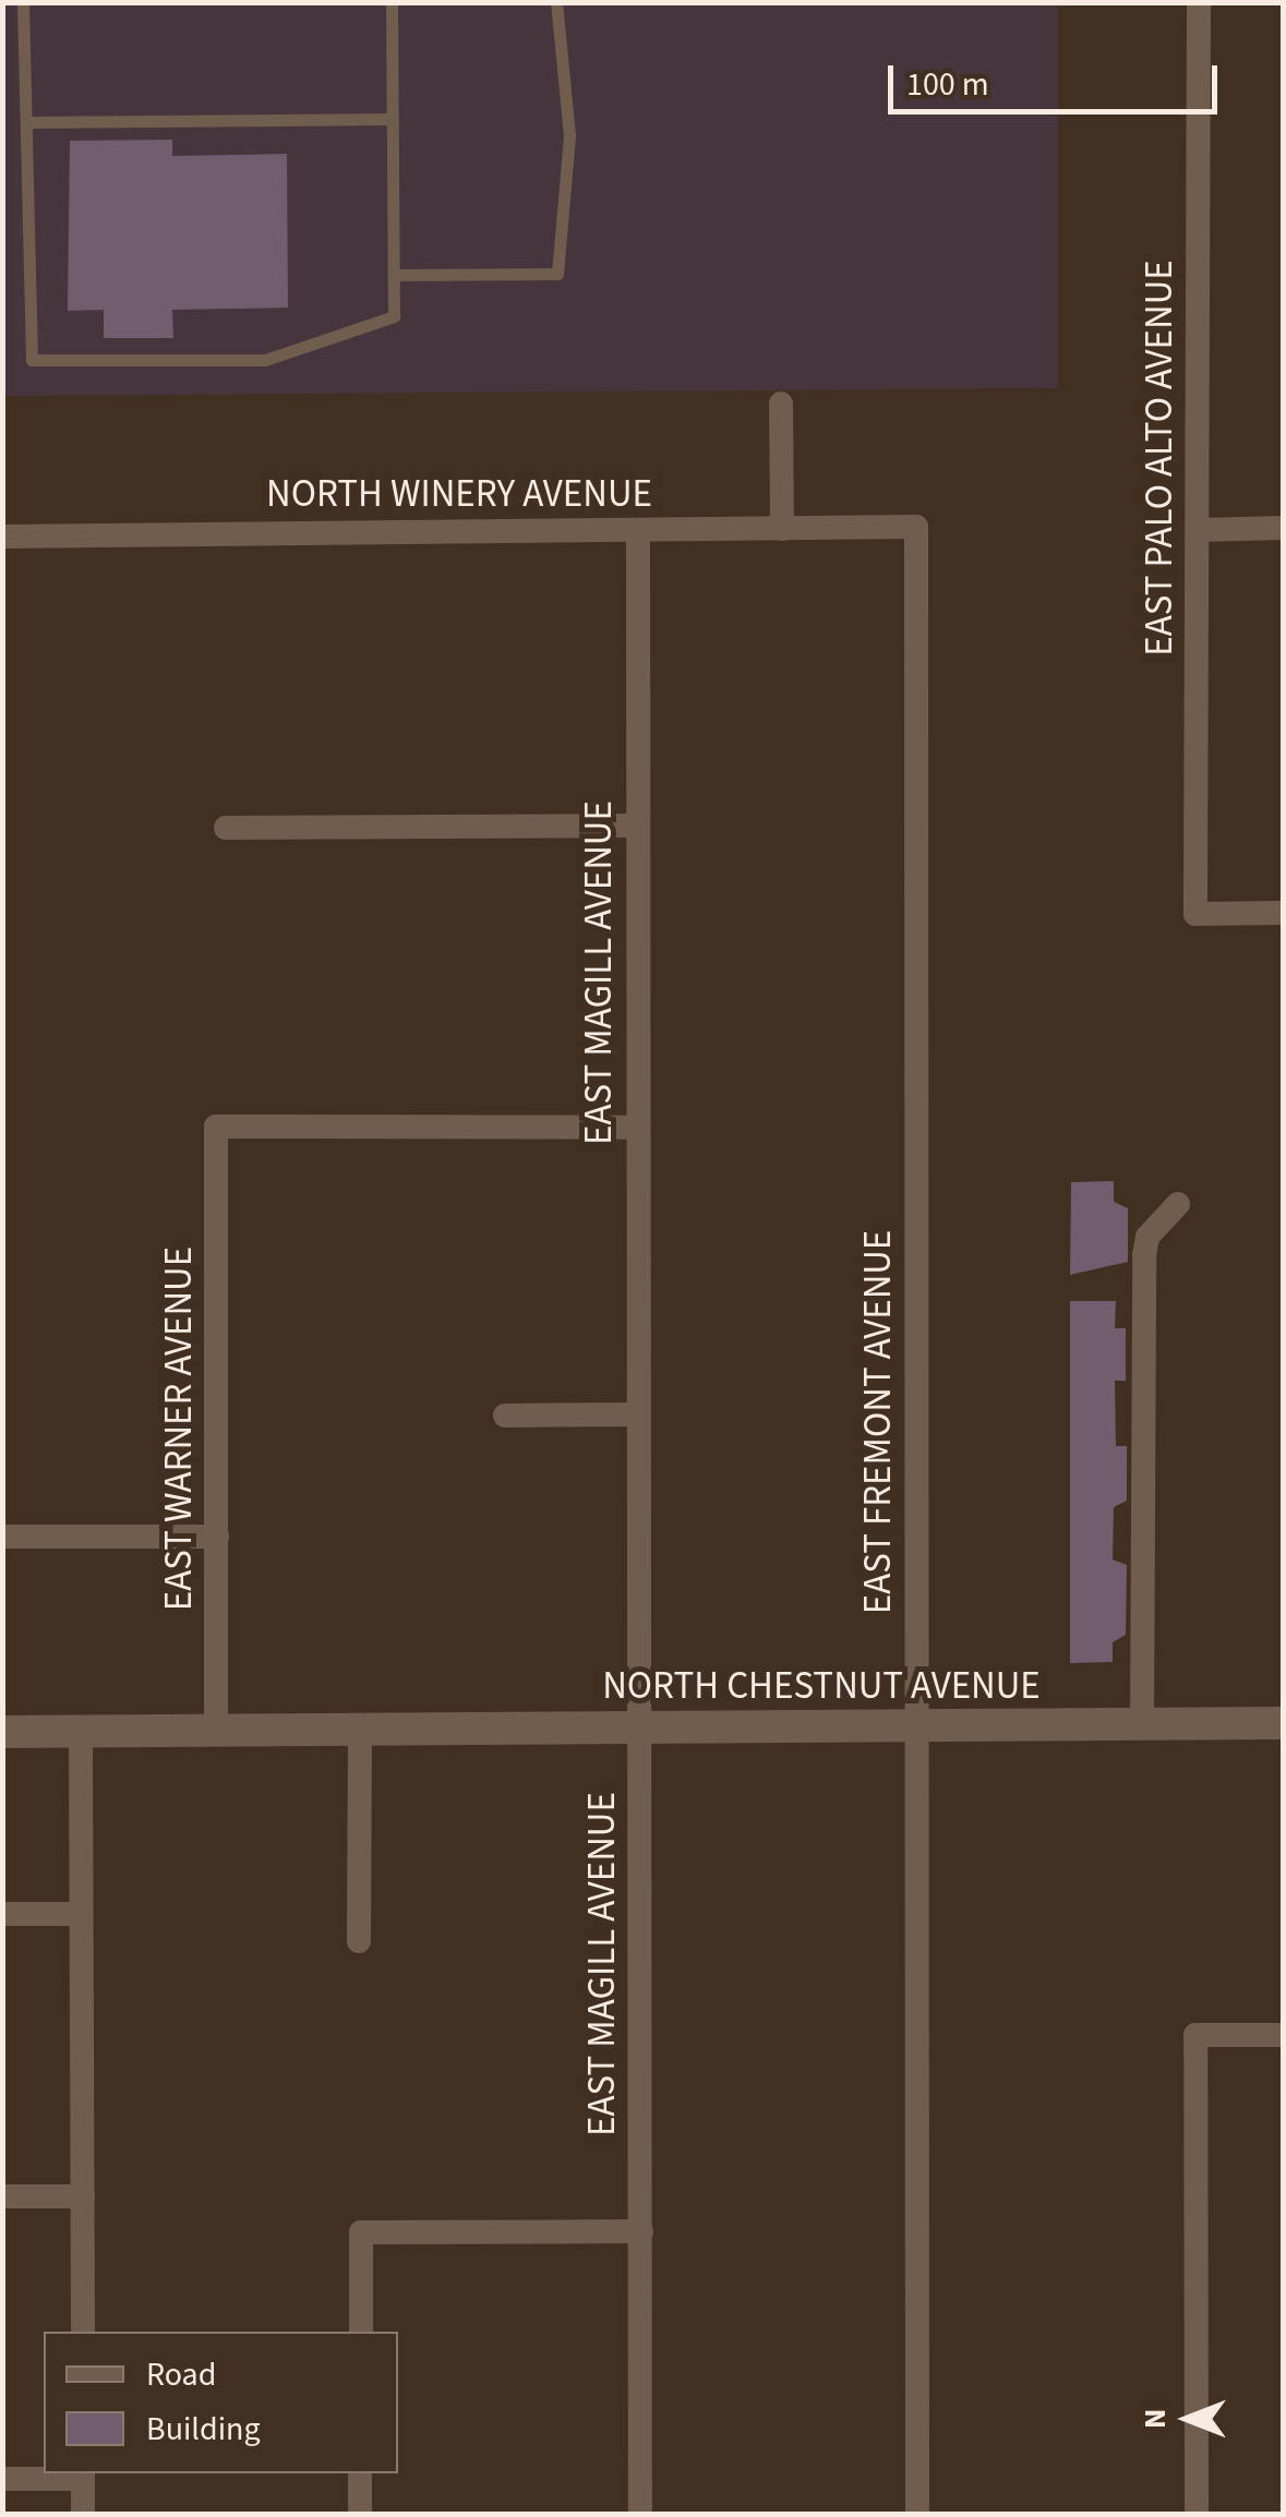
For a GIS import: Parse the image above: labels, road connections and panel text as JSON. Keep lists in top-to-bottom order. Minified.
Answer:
{"streets":{"street":["EAST PALO ALTO AVENUE","NORTH WINERY AVENUE","EAST MAGILL AVENUE","EAST FREMONT AVENUE","EAST WARNER AVENUE","NORTH CHESTNUT AVENUE"]},"crossings":[["NORTH WINERY AVENUE","EAST MAGILL AVENUE"],["NORTH WINERY AVENUE","EAST FREMONT AVENUE"],["EAST MAGILL AVENUE","EAST WARNER AVENUE"],["EAST MAGILL AVENUE","NORTH CHESTNUT AVENUE"],["EAST FREMONT AVENUE","NORTH CHESTNUT AVENUE"],["EAST WARNER AVENUE","NORTH CHESTNUT AVENUE"]],"legend":["Road","Building"],"scale_bar":"100 m","north":"left"}
